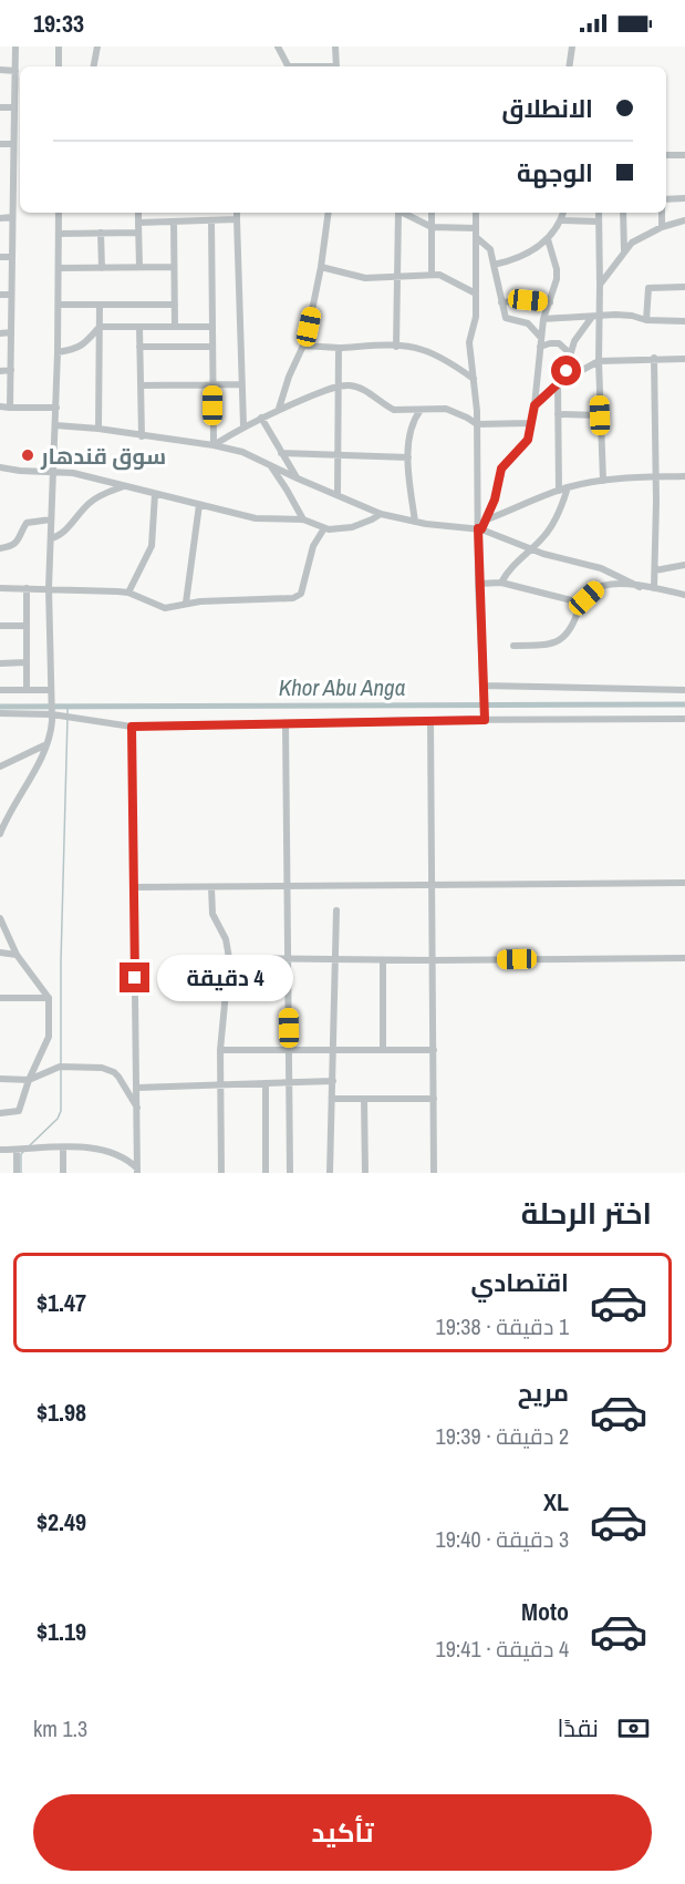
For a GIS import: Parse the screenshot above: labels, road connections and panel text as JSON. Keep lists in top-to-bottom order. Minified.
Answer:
{"water":["Khor Abu Anga"],"places":["سوق قندهار"],"page":{"status":"19:33","banner":["الانطلاق","الوجهة"],"bubble":"4 دقيقة","heading":"اختر الرحلة","list":[{"name":"اقتصادي","note":"1 دقيقة · 19:38","value":"$1.47"},{"name":"مريح","note":"2 دقيقة · 19:39","value":"$1.98"},{"name":"XL","note":"3 دقيقة · 19:40","value":"$2.49"},{"name":"Moto","note":"4 دقيقة · 19:41","value":"$1.19"}],"pay":["نقدًا","1.3 km"],"buttons":"تأكيد"}}
